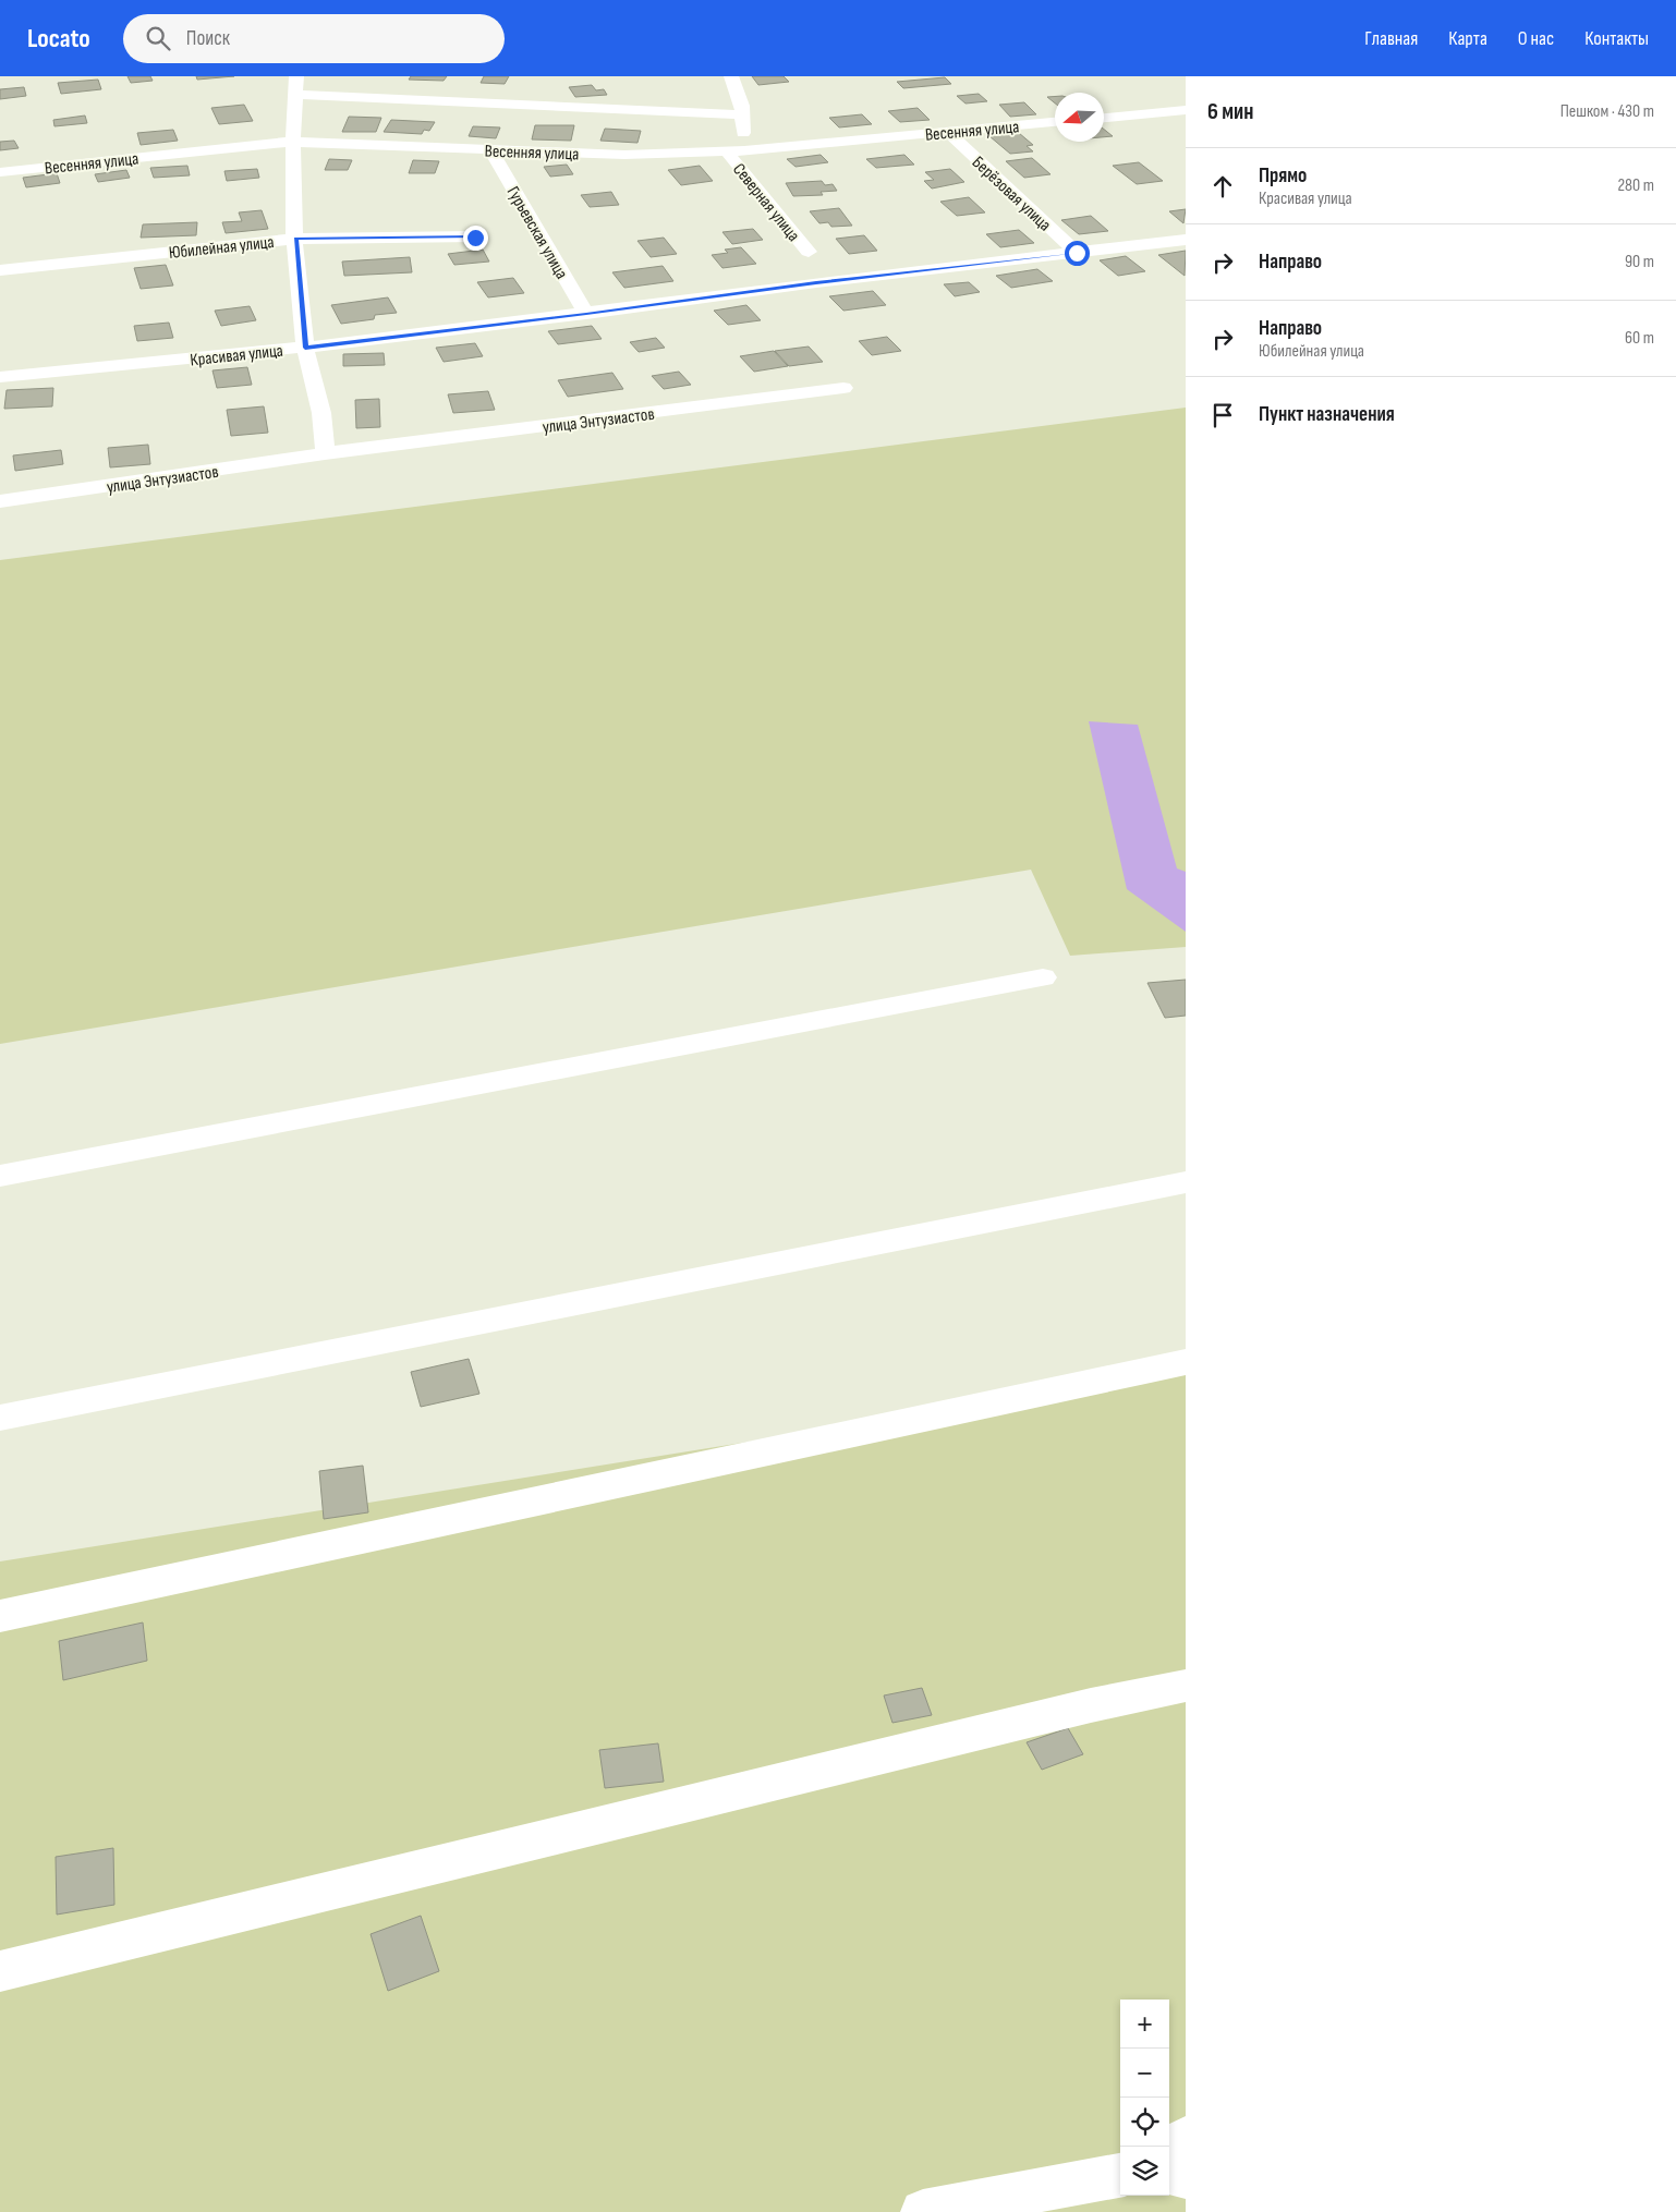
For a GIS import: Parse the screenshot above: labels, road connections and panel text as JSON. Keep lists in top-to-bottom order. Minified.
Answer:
{"streets":{"street":["Весенняя улица","Берёзовая улица","Северная улица","Гурьевская улица","Юбилейная улица","Красивая улица","улица Энтузиастов"]},"crossings":[["Весенняя улица","Берёзовая улица"],["Весенняя улица","Северная улица"],["Весенняя улица","Гурьевская улица"],["Берёзовая улица","Красивая улица"],["Гурьевская улица","Красивая улица"]],"north":"left","page":{"header":"Locato","search":"Поиск","nav":["Главная","Карта","О нас","Контакты"],"heading":["6 мин","Пешком · 430 m"],"list":[["Прямо","Красивая улица","280 m"],["Направо","90 m"],["Направо","Юбилейная улица","60 m"],"Пункт назначения"],"map_buttons":["+","−"]}}
